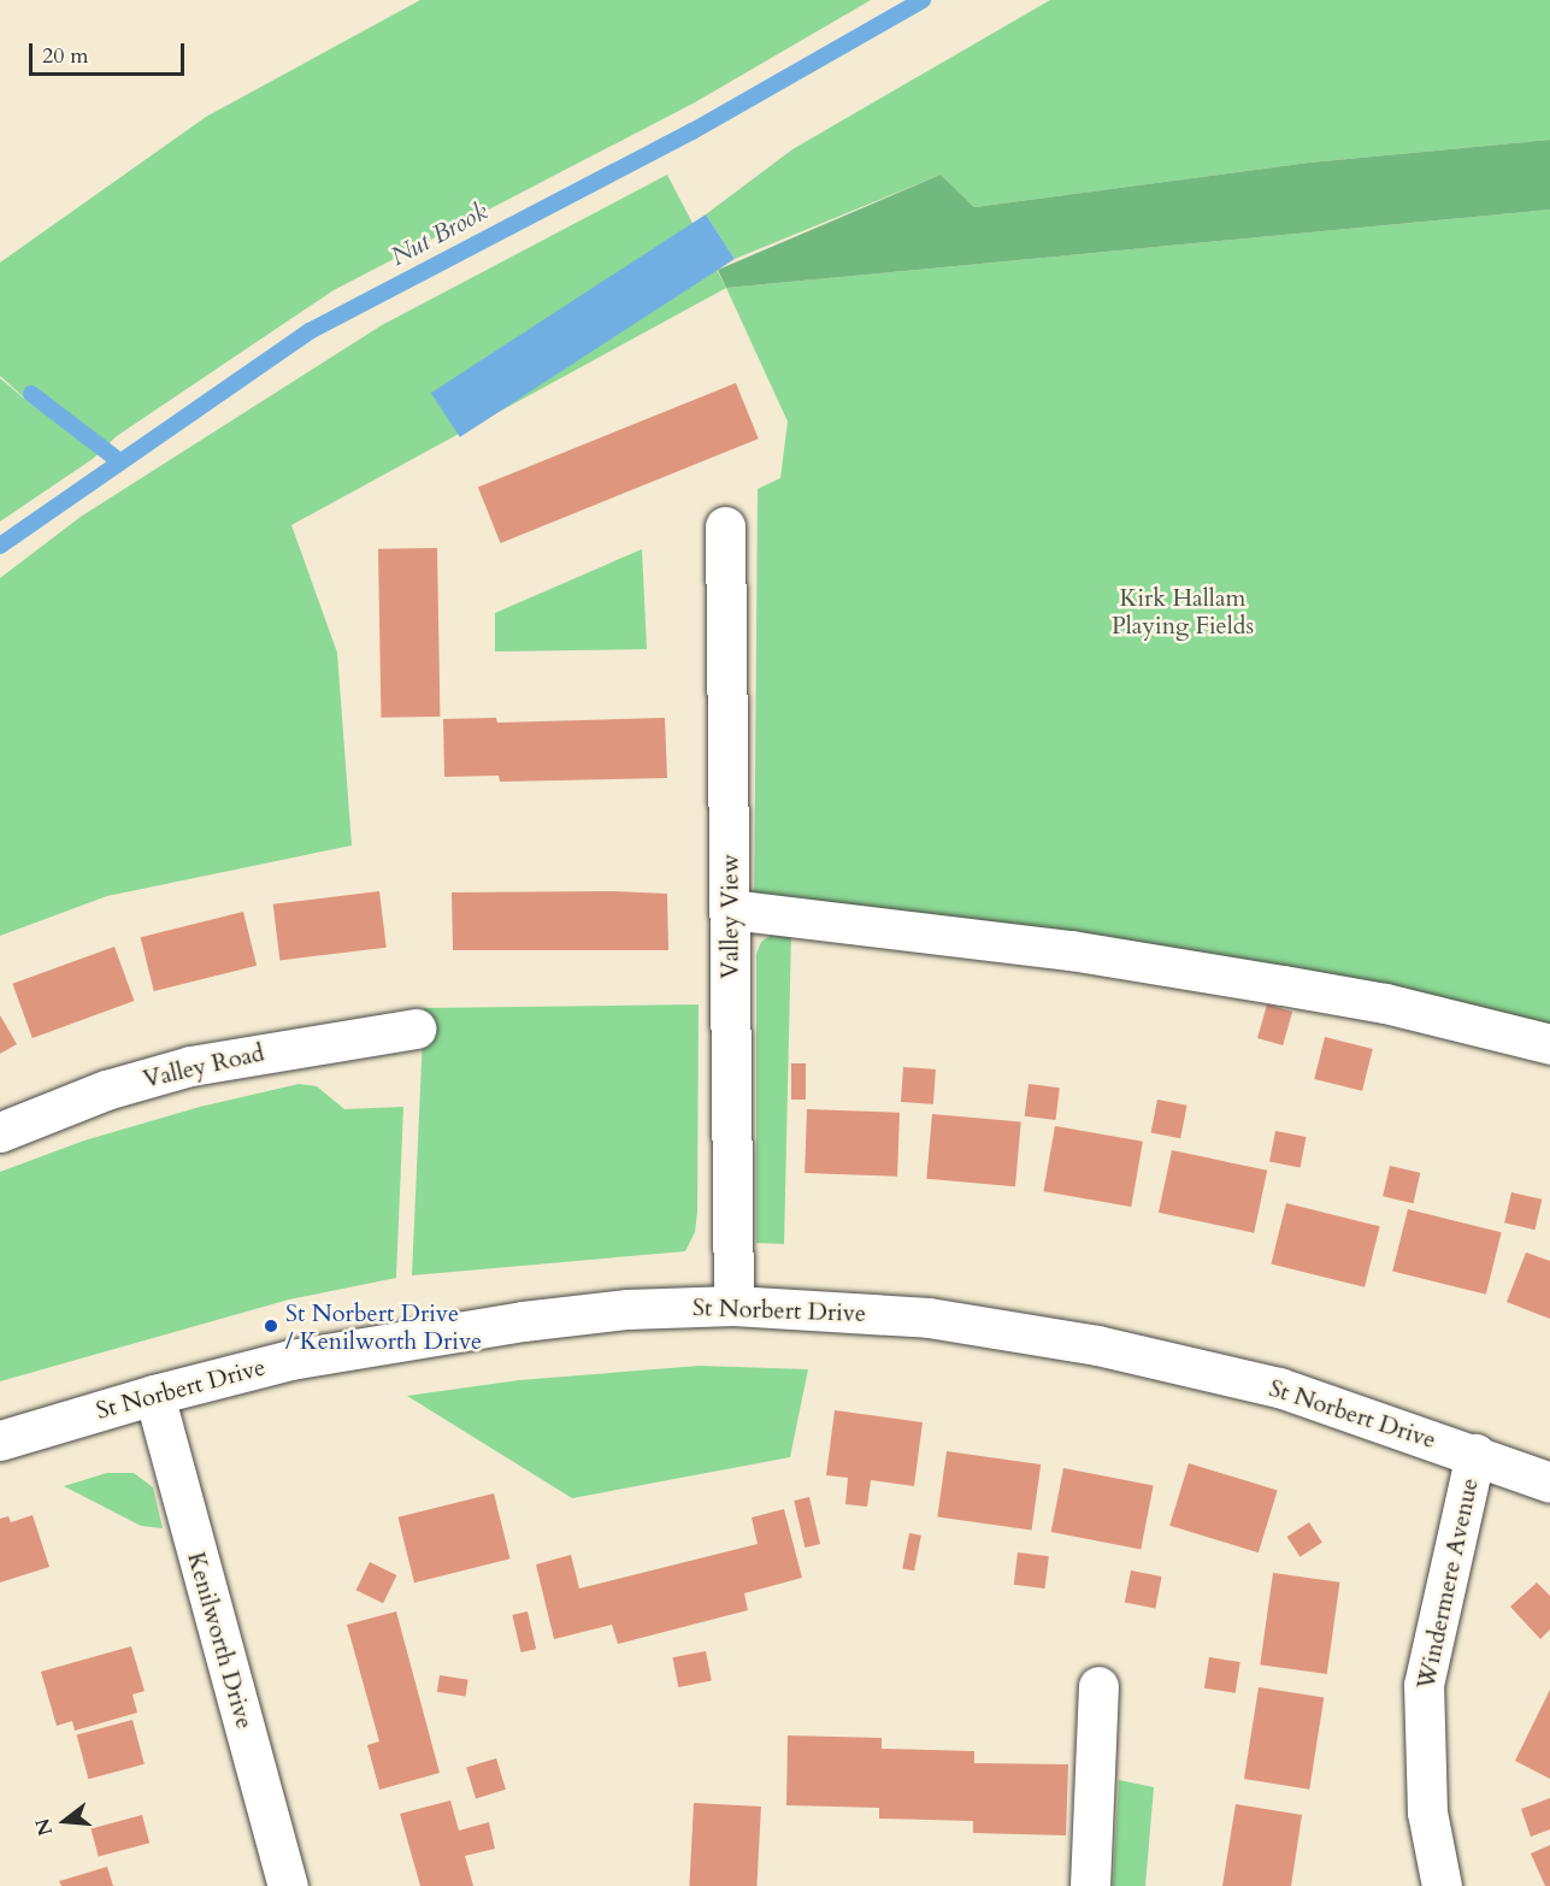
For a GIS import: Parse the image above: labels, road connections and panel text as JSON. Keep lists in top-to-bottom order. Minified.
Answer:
{"streets":{"street":["Valley View","Valley Road","St Norbert Drive","Windermere Avenue","Kenilworth Drive"]},"crossings":[["Valley View","St Norbert Drive"],["St Norbert Drive","Windermere Avenue"],["St Norbert Drive","Kenilworth Drive"]],"water":["Nut Brook"],"parks":["Kirk Hallam Playing Fields"],"places":["St Norbert Drive / Kenilworth Drive"],"scale_bar":"20 m","north":"left"}
